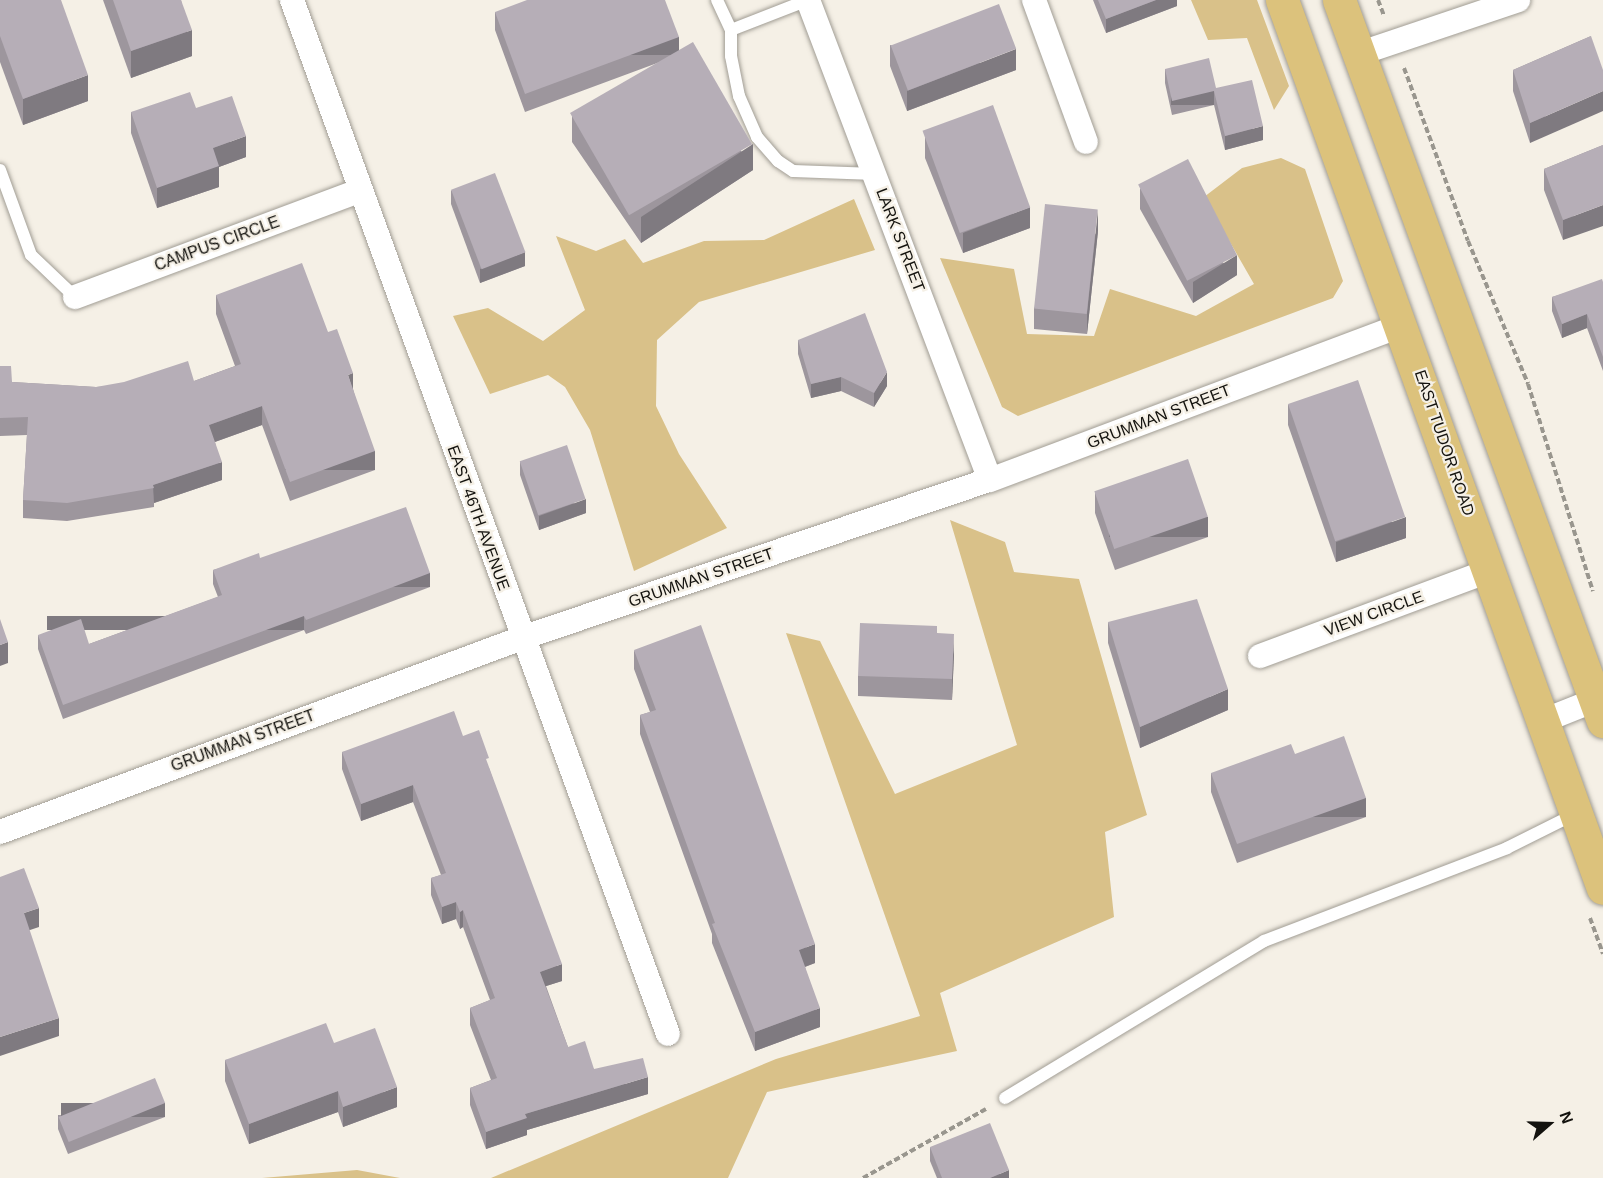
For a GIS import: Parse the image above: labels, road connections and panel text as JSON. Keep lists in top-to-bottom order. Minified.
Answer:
{"streets":{"main road":["EAST TUDOR ROAD"],"street":["LARK STREET","CAMPUS CIRCLE","GRUMMAN STREET","EAST 46TH AVENUE","VIEW CIRCLE"]},"crossings":[["LARK STREET","GRUMMAN STREET"],["CAMPUS CIRCLE","EAST 46TH AVENUE"],["GRUMMAN STREET","EAST TUDOR ROAD"],["GRUMMAN STREET","EAST 46TH AVENUE"],["EAST TUDOR ROAD","VIEW CIRCLE"]],"north":"right"}
